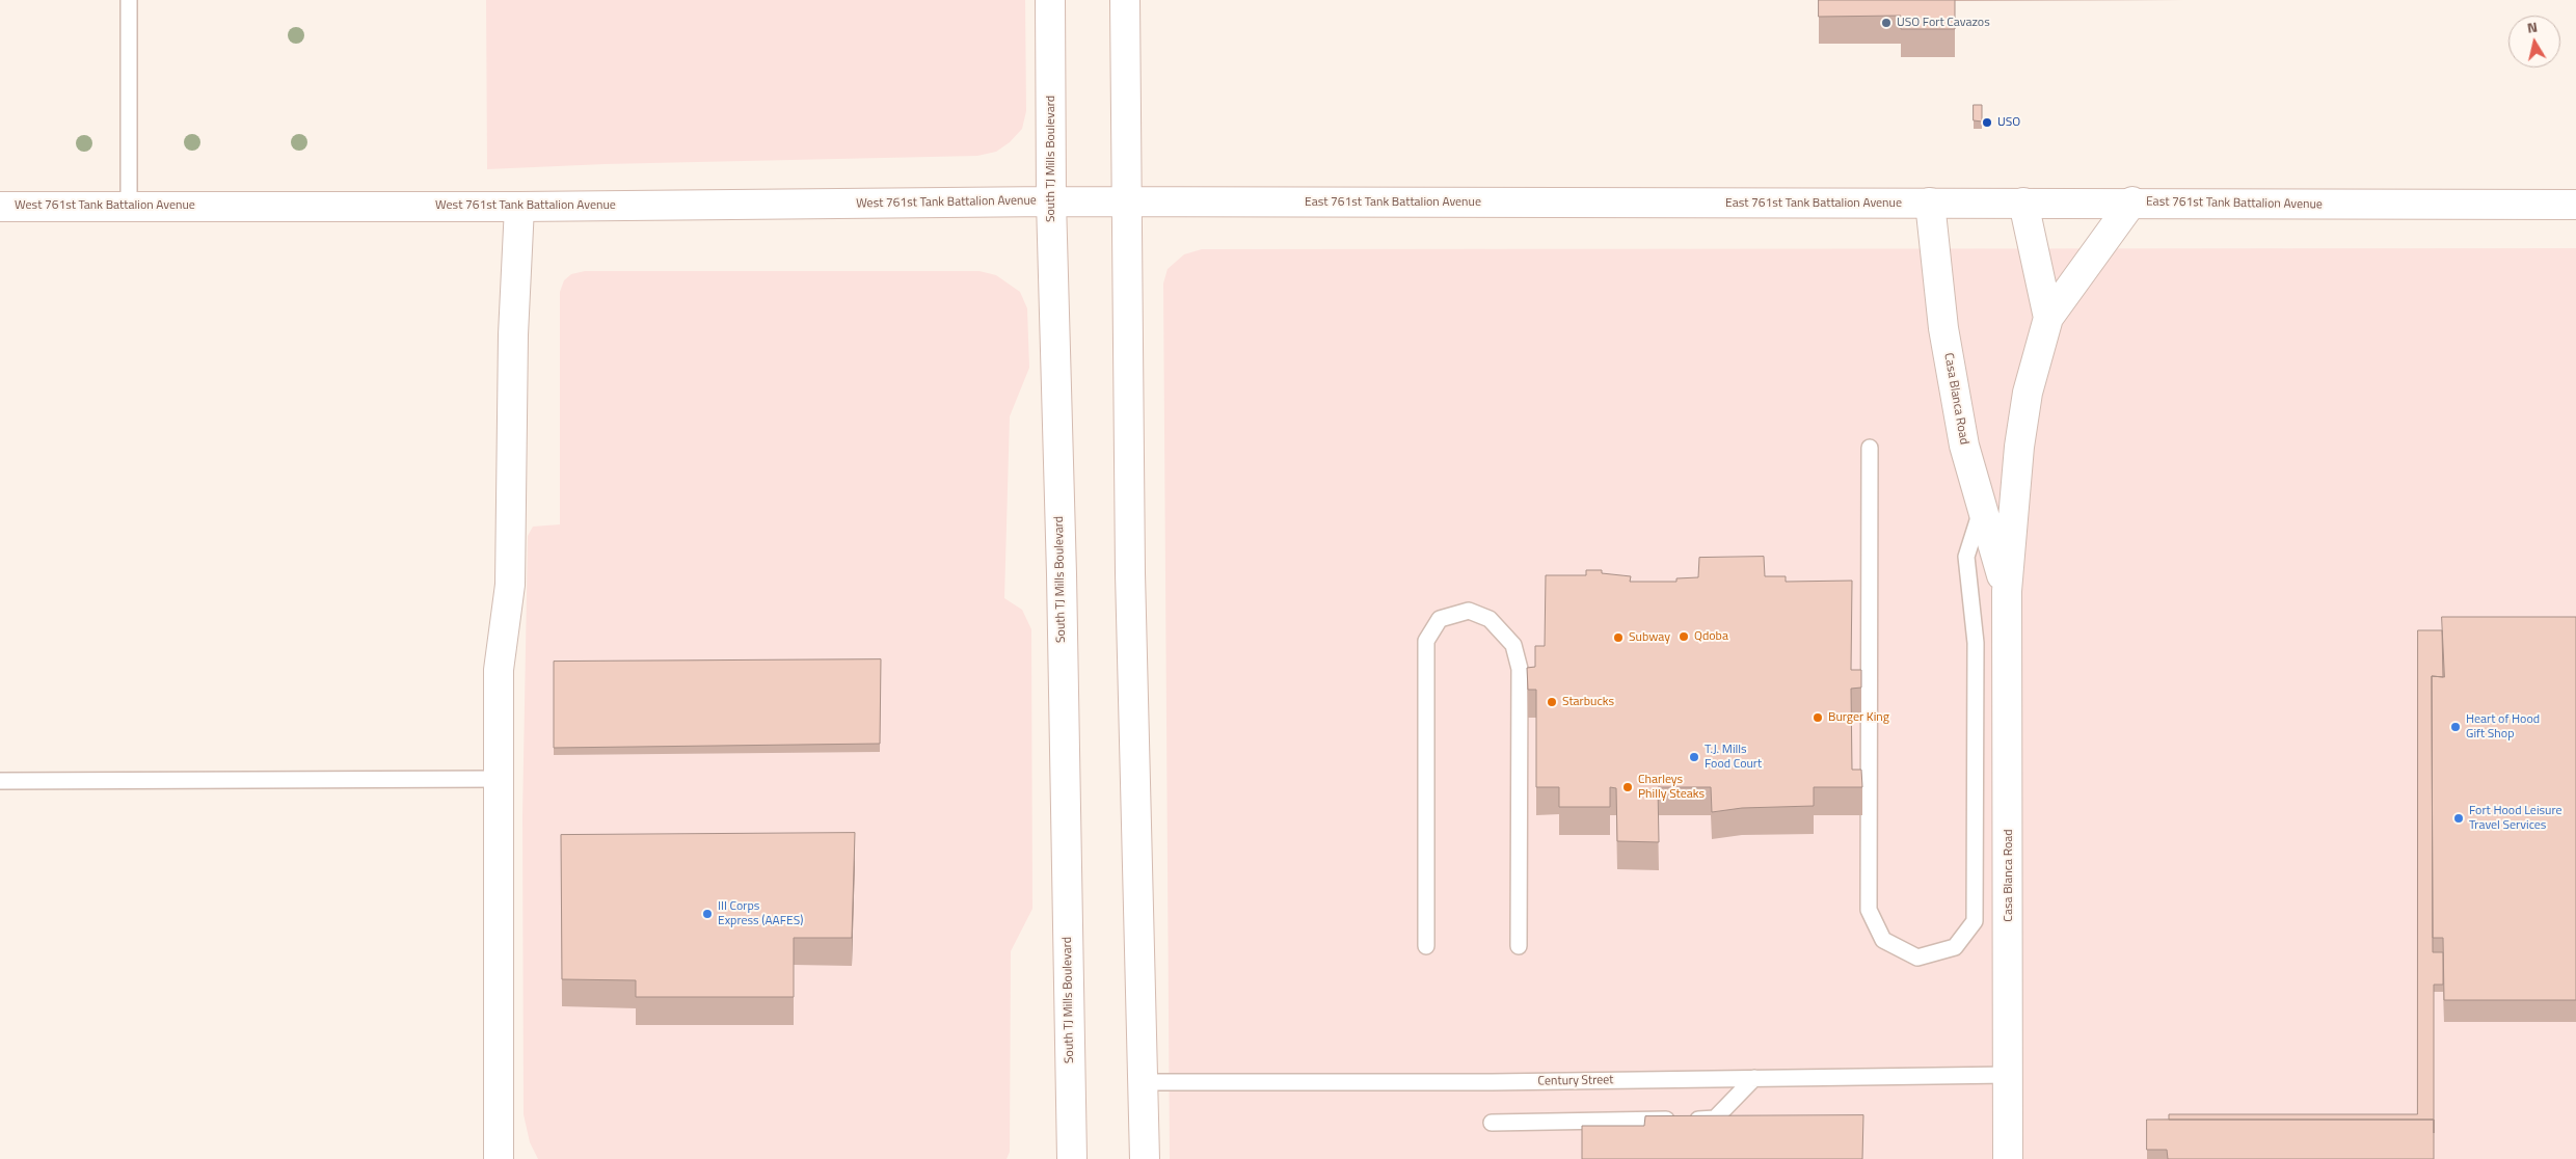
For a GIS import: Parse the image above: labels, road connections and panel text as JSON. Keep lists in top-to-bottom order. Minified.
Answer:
{"streets":{"street":["South TJ Mills Boulevard","West 761st Tank Battalion Avenue","East 761st Tank Battalion Avenue","Casa Blanca Road"],"lane":["Century Street"]},"crossings":[["South TJ Mills Boulevard","West 761st Tank Battalion Avenue"],["South TJ Mills Boulevard","East 761st Tank Battalion Avenue"],["West 761st Tank Battalion Avenue","East 761st Tank Battalion Avenue"],["East 761st Tank Battalion Avenue","Casa Blanca Road"],["Casa Blanca Road","Century Street"]],"places":["USO Fort Cavazos","USO","Qdoba","Subway","Starbucks","Burger King","Heart of Hood Gift Shop","T.J. Mills Food Court","Charleys Philly Steaks","Fort Hood Leisure Travel Services","III Corps Express (AAFES)"],"north":"top"}
